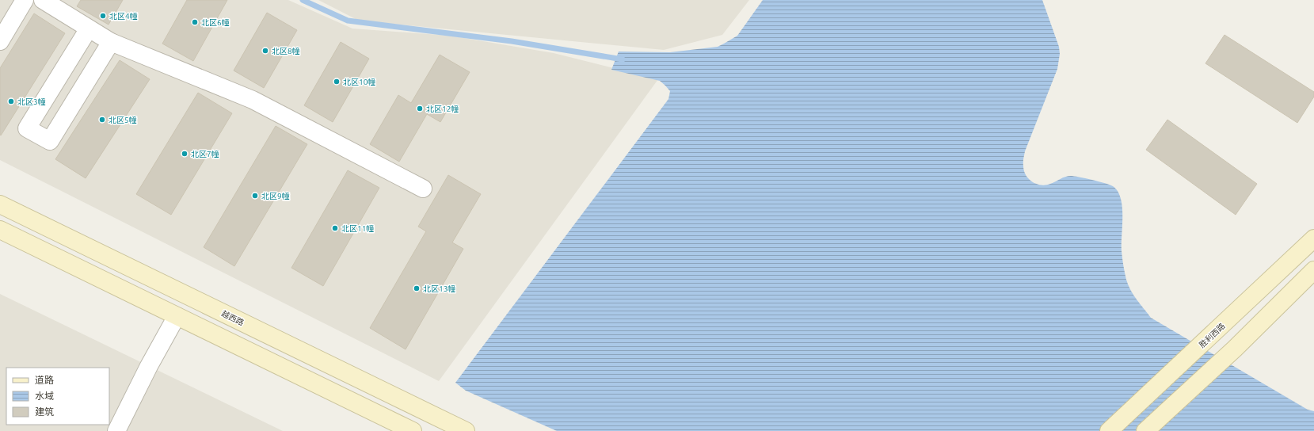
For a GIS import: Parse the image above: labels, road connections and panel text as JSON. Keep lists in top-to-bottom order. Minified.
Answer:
{"streets":{"main road":["越西路","胜利西路"]},"places":["北区4幢","北区6幢","北区8幢","北区10幢","北区3幢","北区12幢","北区5幢","北区7幢","北区9幢","北区11幢","北区13幢"],"legend":["道路","水域","建筑"]}
